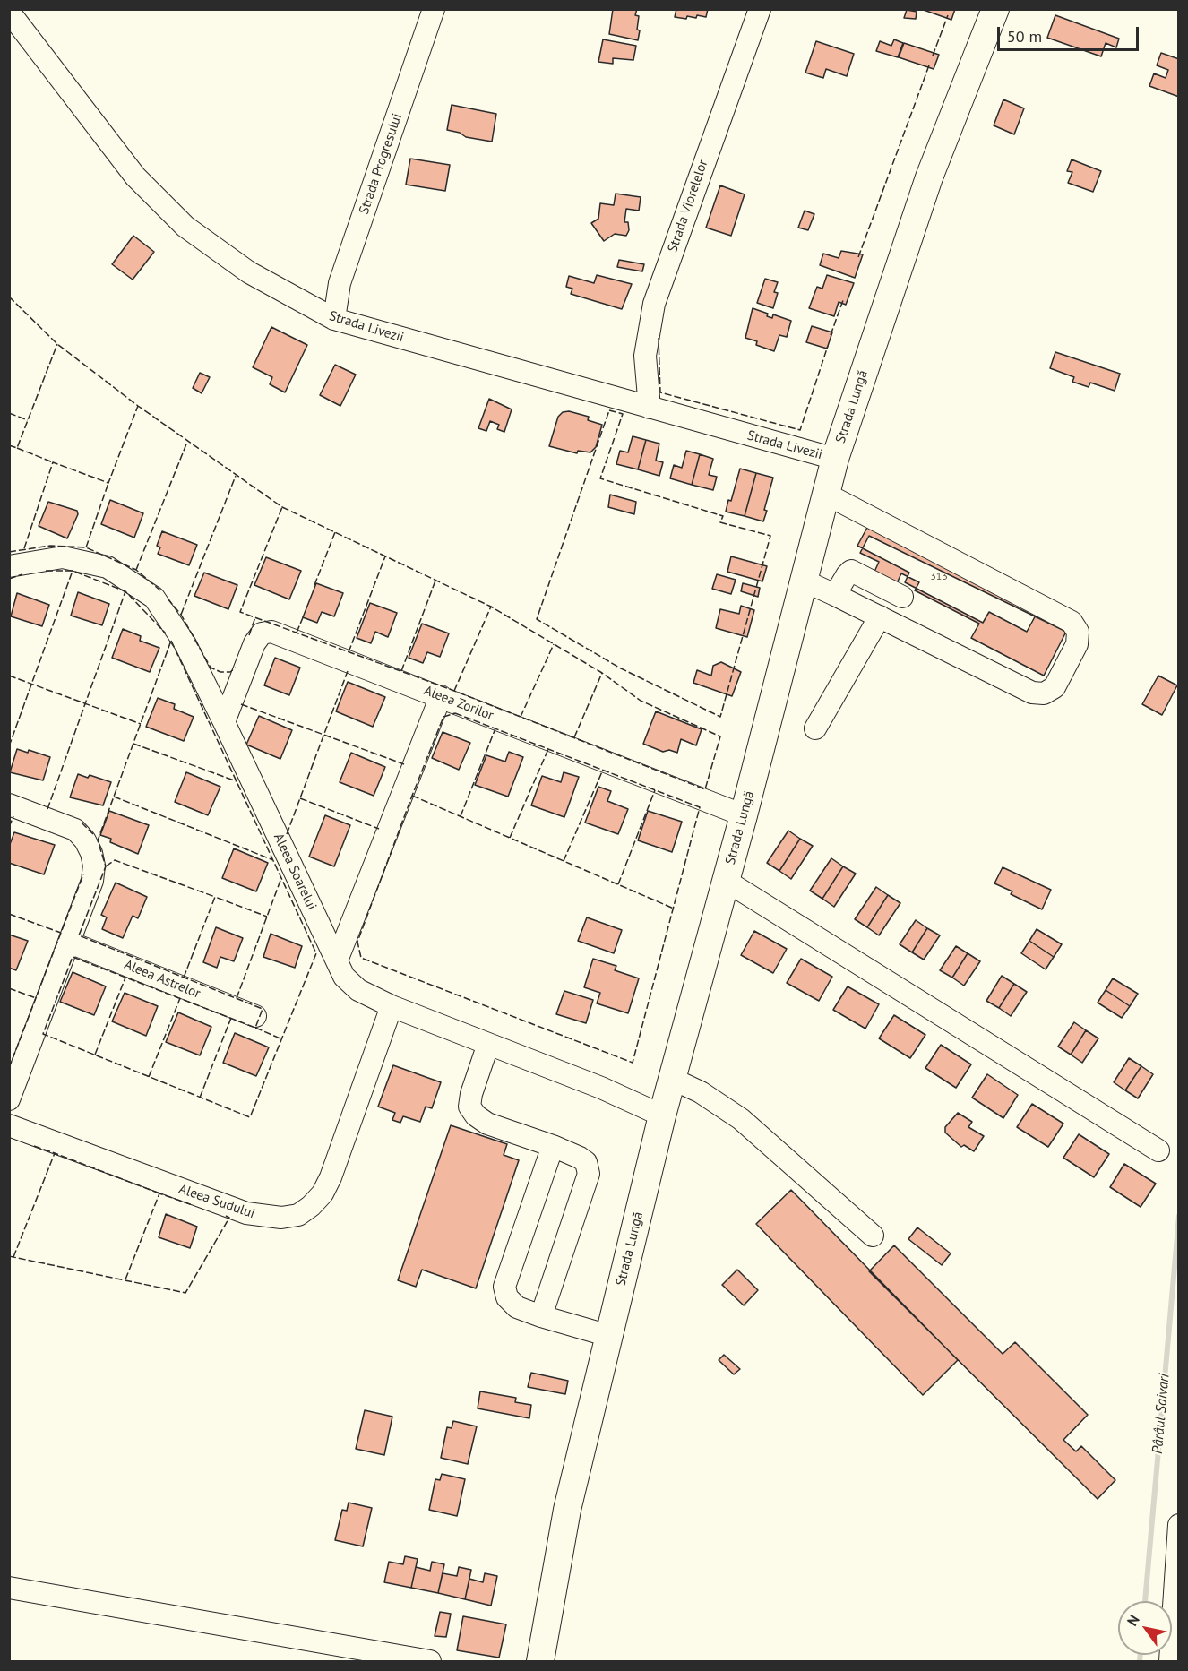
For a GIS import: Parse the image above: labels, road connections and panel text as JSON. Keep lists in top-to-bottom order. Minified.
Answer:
{"streets":{"main road":["Strada Lungă"],"street":["Strada Progresului","Strada Viorelelor","Strada Livezii","Aleea Zorilor","Aleea Soarelui","Aleea Astrelor","Aleea Sudului"]},"crossings":[["Strada Progresului","Strada Livezii"],["Strada Viorelelor","Strada Livezii"],["Strada Livezii","Strada Lungă"],["Strada Lungă","Aleea Zorilor"],["Strada Lungă","Aleea Soarelui"],["Aleea Zorilor","Aleea Soarelui"],["Aleea Soarelui","Aleea Sudului"]],"water":["Pârâul Saivari"],"house_numbers":["313"],"scale_bar":"50 m","north":"top left"}
